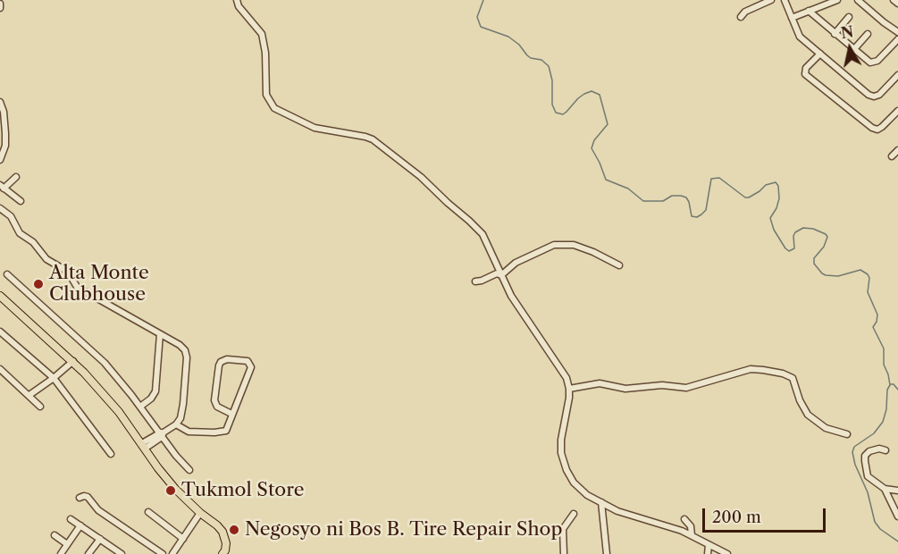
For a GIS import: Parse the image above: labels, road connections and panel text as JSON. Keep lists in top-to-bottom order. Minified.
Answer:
{"places":["Alta Monte Clubhouse","Tukmol Store","Negosyo ni Bos B. Tire Repair Shop"],"scale_bar":"200 m","north":"top"}
